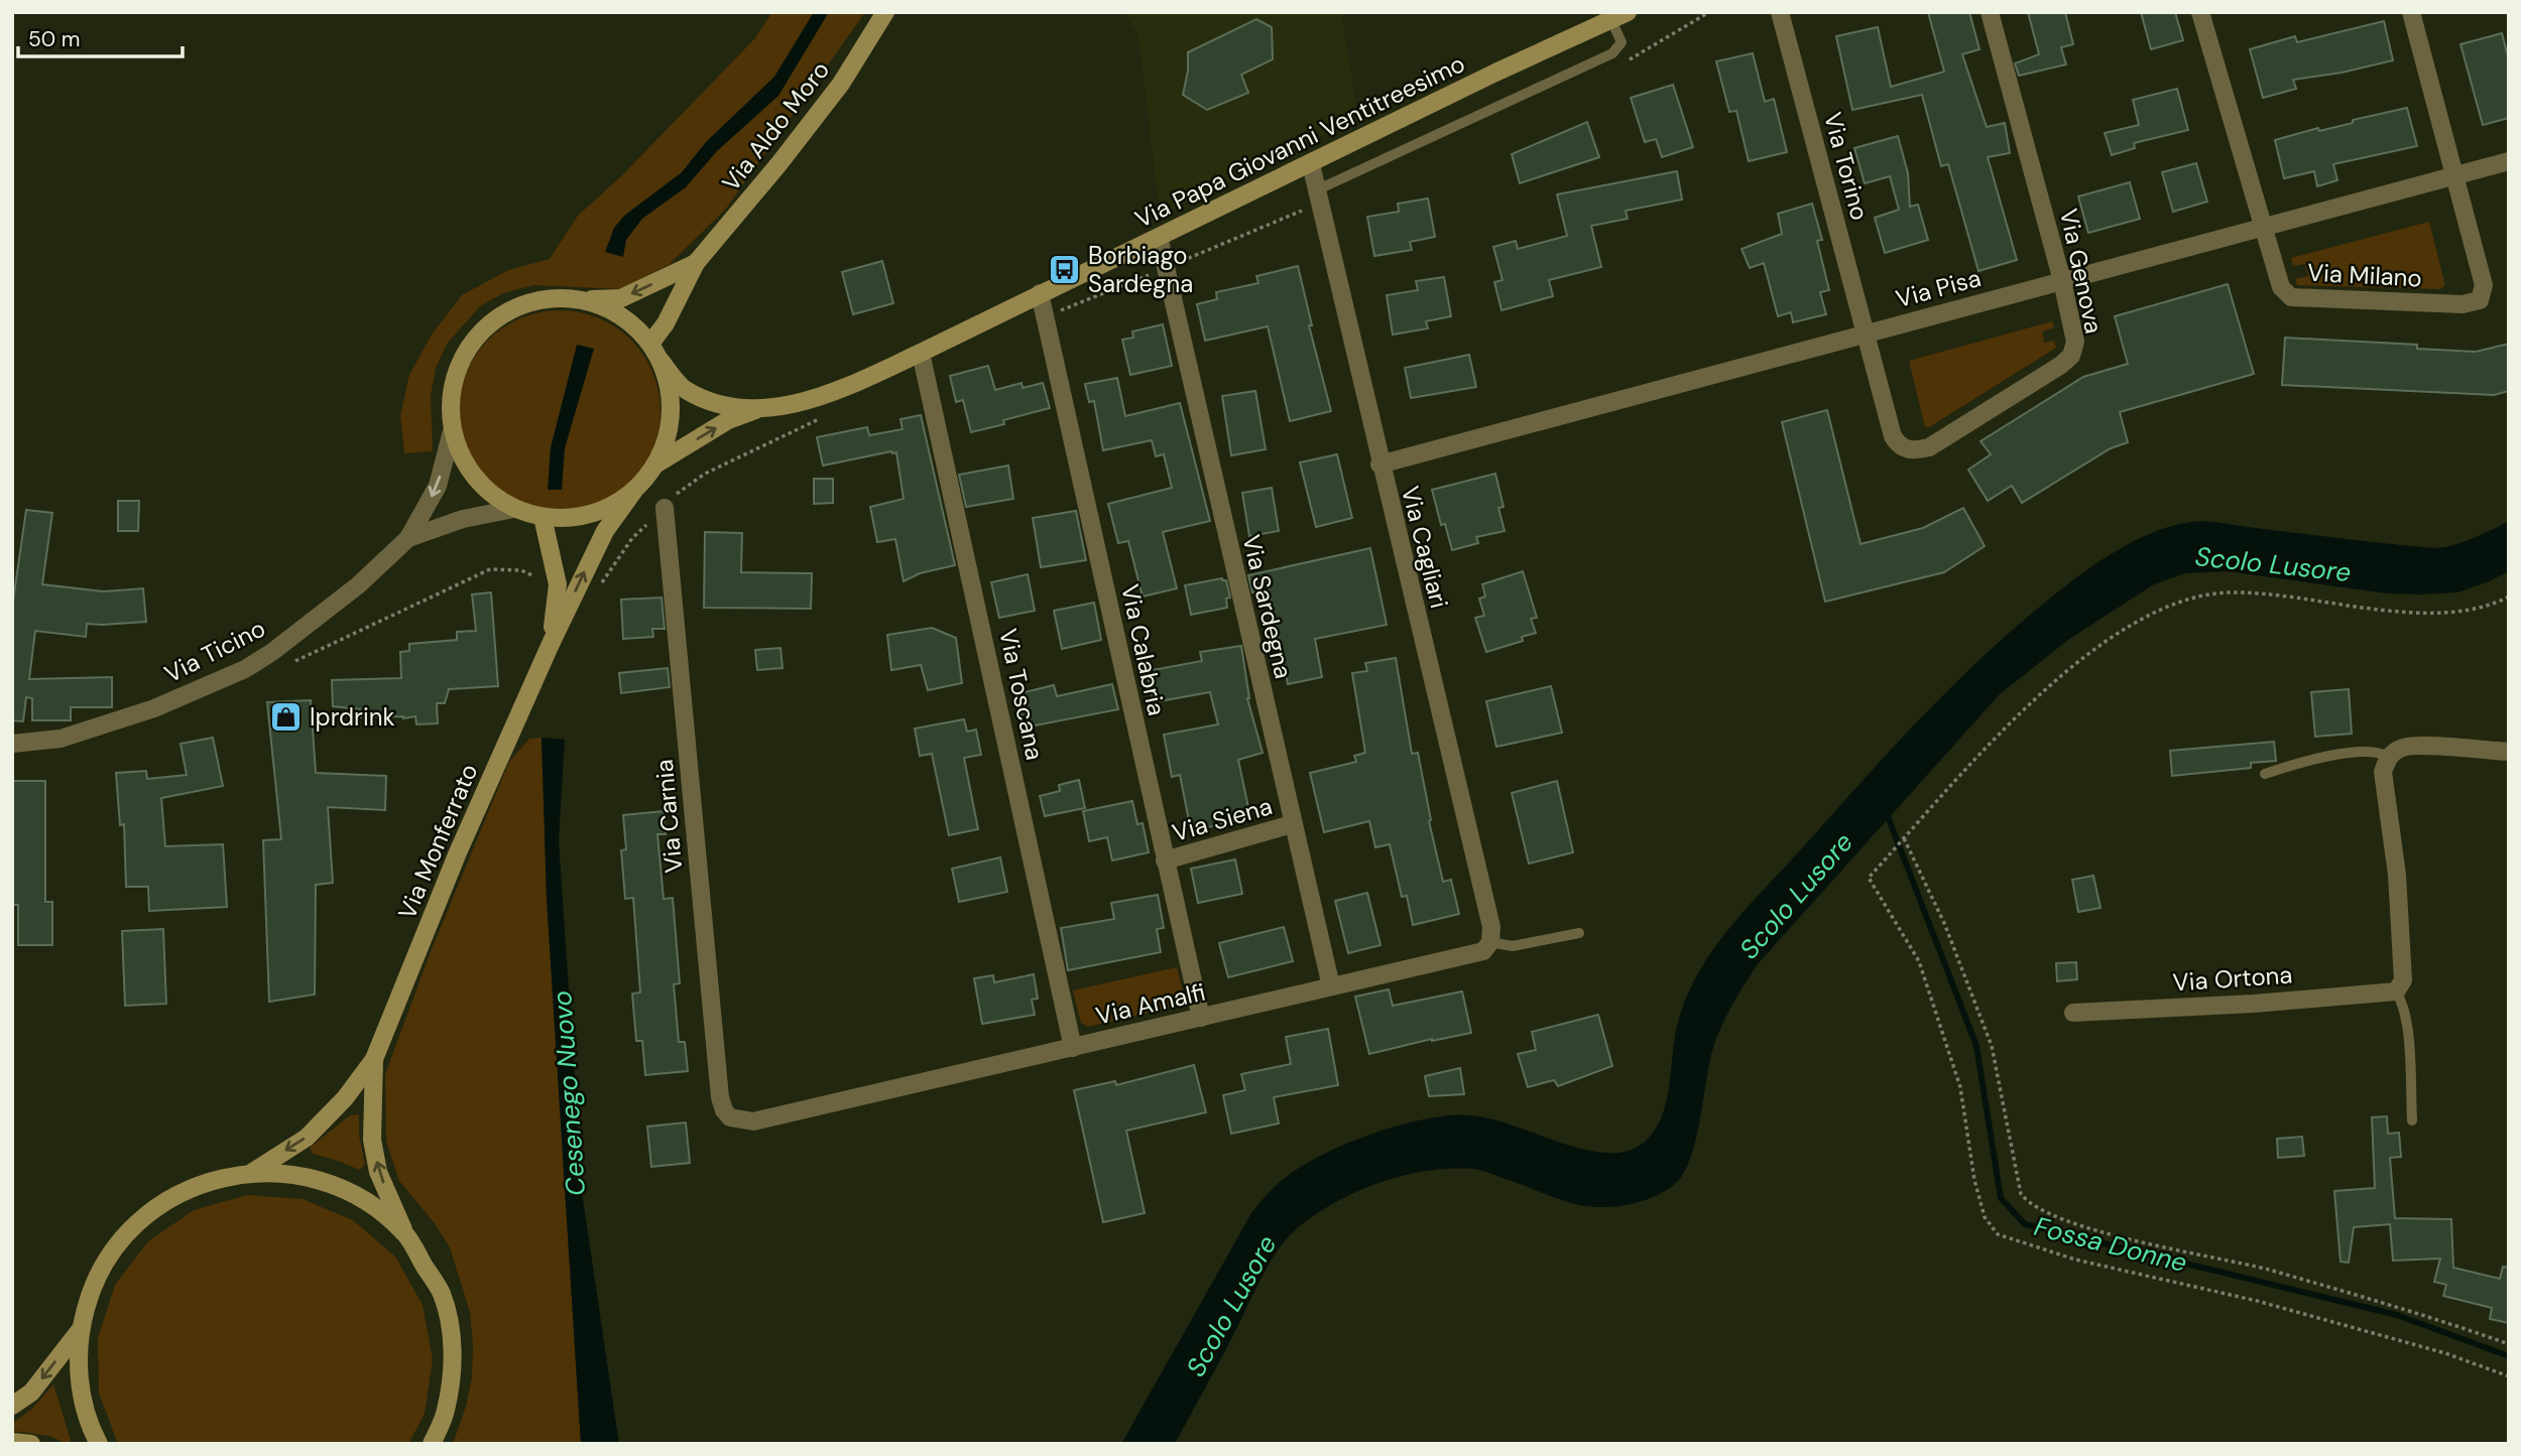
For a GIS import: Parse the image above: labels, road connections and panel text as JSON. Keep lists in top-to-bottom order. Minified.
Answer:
{"streets":{"main road":["Via Aldo Moro","Via Papa Giovanni Ventitreesimo","Via Monferrato"],"street":["Via Torino","Via Genova","Via Milano","Via Pisa","Via Cagliari","Via Sardegna","Via Calabria","Via Ticino","Via Toscana","Via Carnia","Via Siena","Via Ortona","Via Amalfi"]},"crossings":[["Via Aldo Moro","Via Papa Giovanni Ventitreesimo"],["Via Aldo Moro","Via Ticino"],["Via Aldo Moro","Via Monferrato"],["Via Papa Giovanni Ventitreesimo","Via Cagliari"],["Via Papa Giovanni Ventitreesimo","Via Sardegna"],["Via Papa Giovanni Ventitreesimo","Via Calabria"],["Via Papa Giovanni Ventitreesimo","Via Ticino"],["Via Papa Giovanni Ventitreesimo","Via Toscana"],["Via Papa Giovanni Ventitreesimo","Via Monferrato"],["Via Torino","Via Genova"],["Via Torino","Via Pisa"],["Via Genova","Via Pisa"],["Via Milano","Via Pisa"],["Via Pisa","Via Cagliari"],["Via Cagliari","Via Amalfi"],["Via Sardegna","Via Siena"],["Via Sardegna","Via Amalfi"],["Via Calabria","Via Siena"],["Via Calabria","Via Amalfi"],["Via Ticino","Via Monferrato"],["Via Toscana","Via Amalfi"],["Via Carnia","Via Amalfi"]],"water":["Scolo Lusore","Cesenego Nuovo","Fossa Donne"],"places":{"bus stop":["Borbiago Sardegna"],"shop":["Iprdrink"]},"scale_bar":"50 m"}
